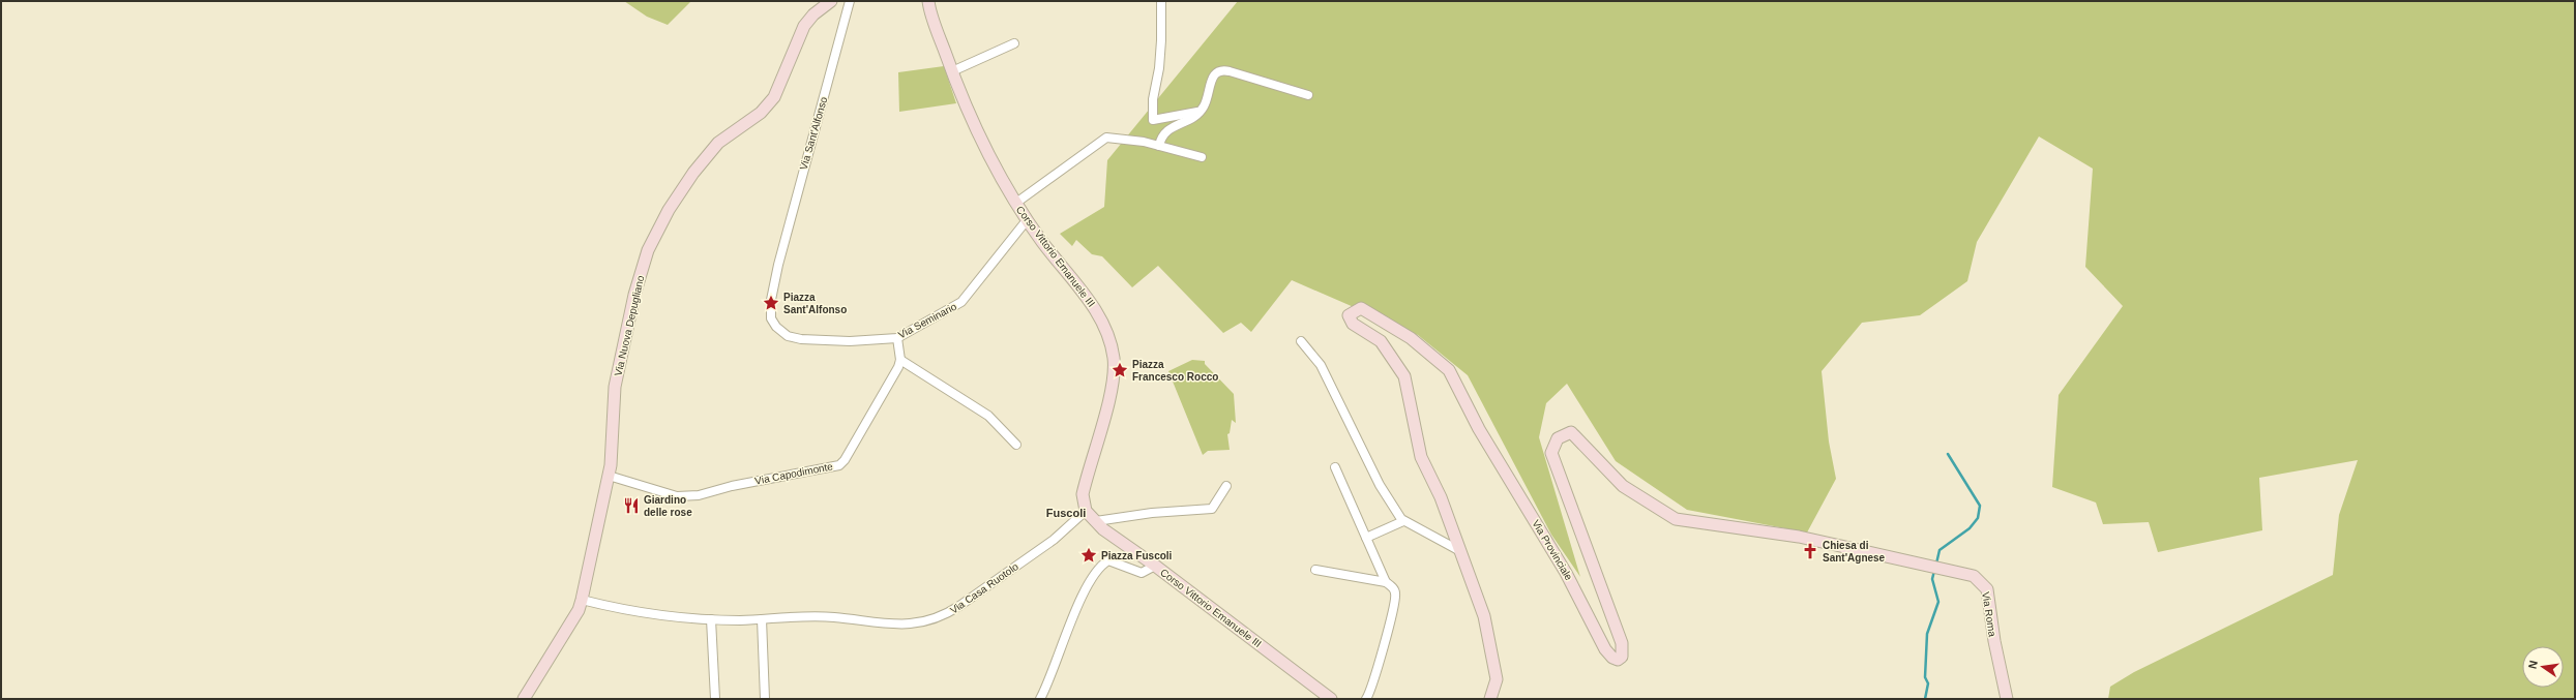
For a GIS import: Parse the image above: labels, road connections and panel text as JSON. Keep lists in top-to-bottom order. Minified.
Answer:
{"streets":{"street":["Via Sant'Alfonso","Corso Vittorio Emanuele III","Via Seminario","Via Nuova Depugliano","Via Capodimonte","Via Provinciale","Via Casa Ruotolo","Via Roma"]},"crossings":[["Via Sant'Alfonso","Via Seminario"],["Corso Vittorio Emanuele III","Via Seminario"],["Corso Vittorio Emanuele III","Via Casa Ruotolo"],["Via Nuova Depugliano","Via Capodimonte"],["Via Nuova Depugliano","Via Casa Ruotolo"],["Via Provinciale","Via Roma"]],"districts":["Fuscoli"],"places":{"place":["Piazza Sant'Alfonso","Piazza Francesco Rocco","Piazza Fuscoli"],"restaurant":["Giardino delle rose"],"church":["Chiesa di Sant'Agnese"]},"north":"left"}
